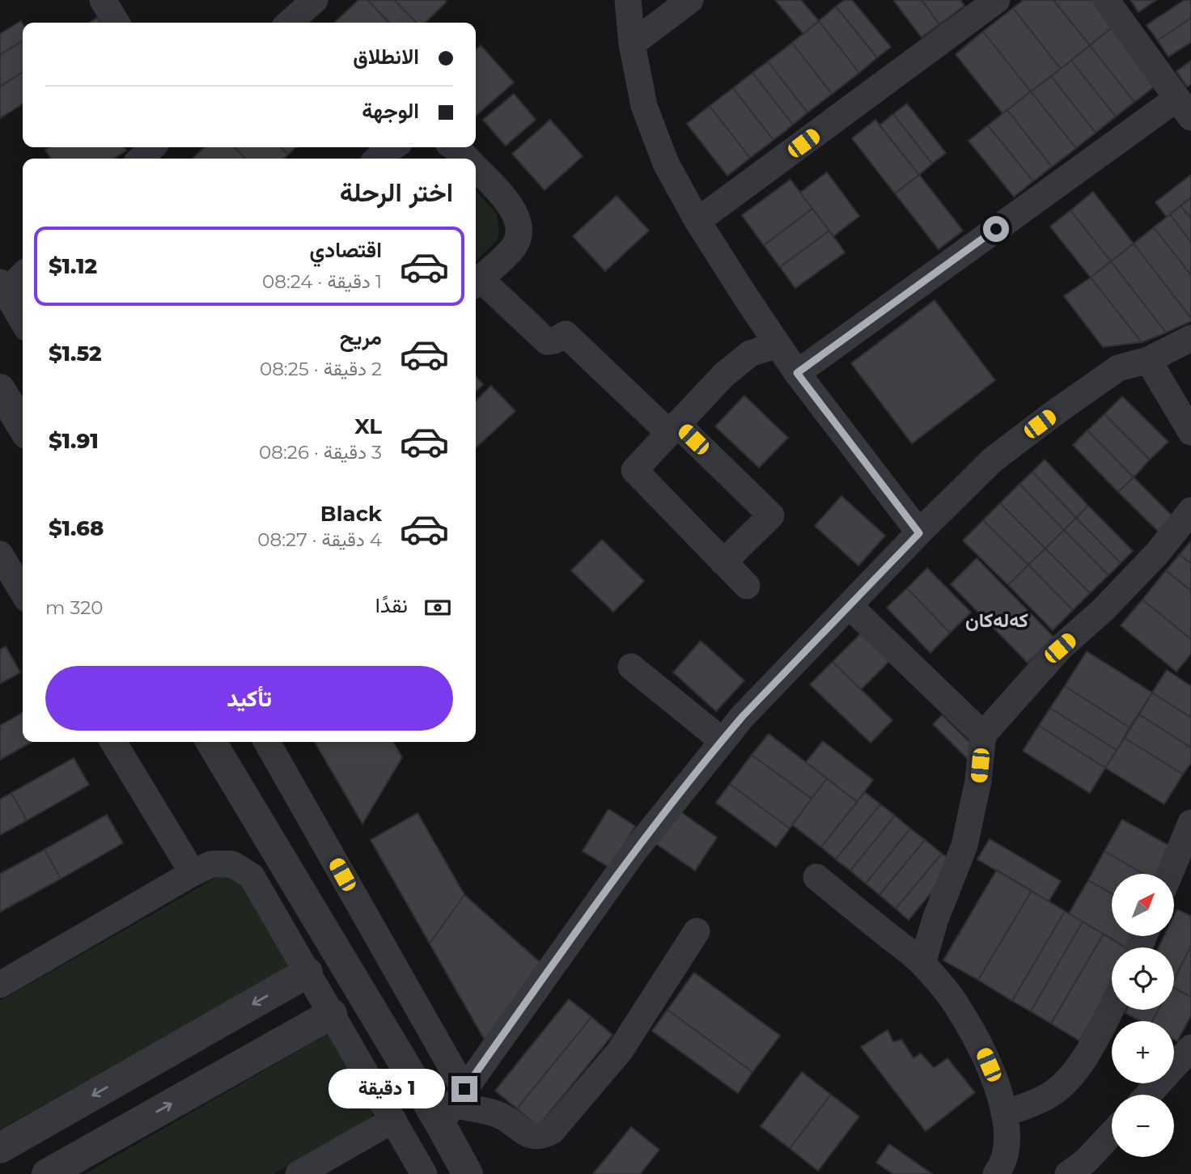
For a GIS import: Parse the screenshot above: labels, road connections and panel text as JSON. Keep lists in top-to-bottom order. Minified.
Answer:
{"districts":["کەلەکان"],"north":"top right","page":{"banner":["الانطلاق","الوجهة"],"heading":"اختر الرحلة","list":[{"name":"اقتصادي","note":"1 دقيقة · 08:24","value":"$1.12"},{"name":"مريح","note":"2 دقيقة · 08:25","value":"$1.52"},{"name":"XL","note":"3 دقيقة · 08:26","value":"$1.91"},{"name":"Black","note":"4 دقيقة · 08:27","value":"$1.68"}],"pay":["نقدًا","320 m"],"buttons":"تأكيد","map_buttons":["+","−"],"bubble":"1 دقيقة"}}
